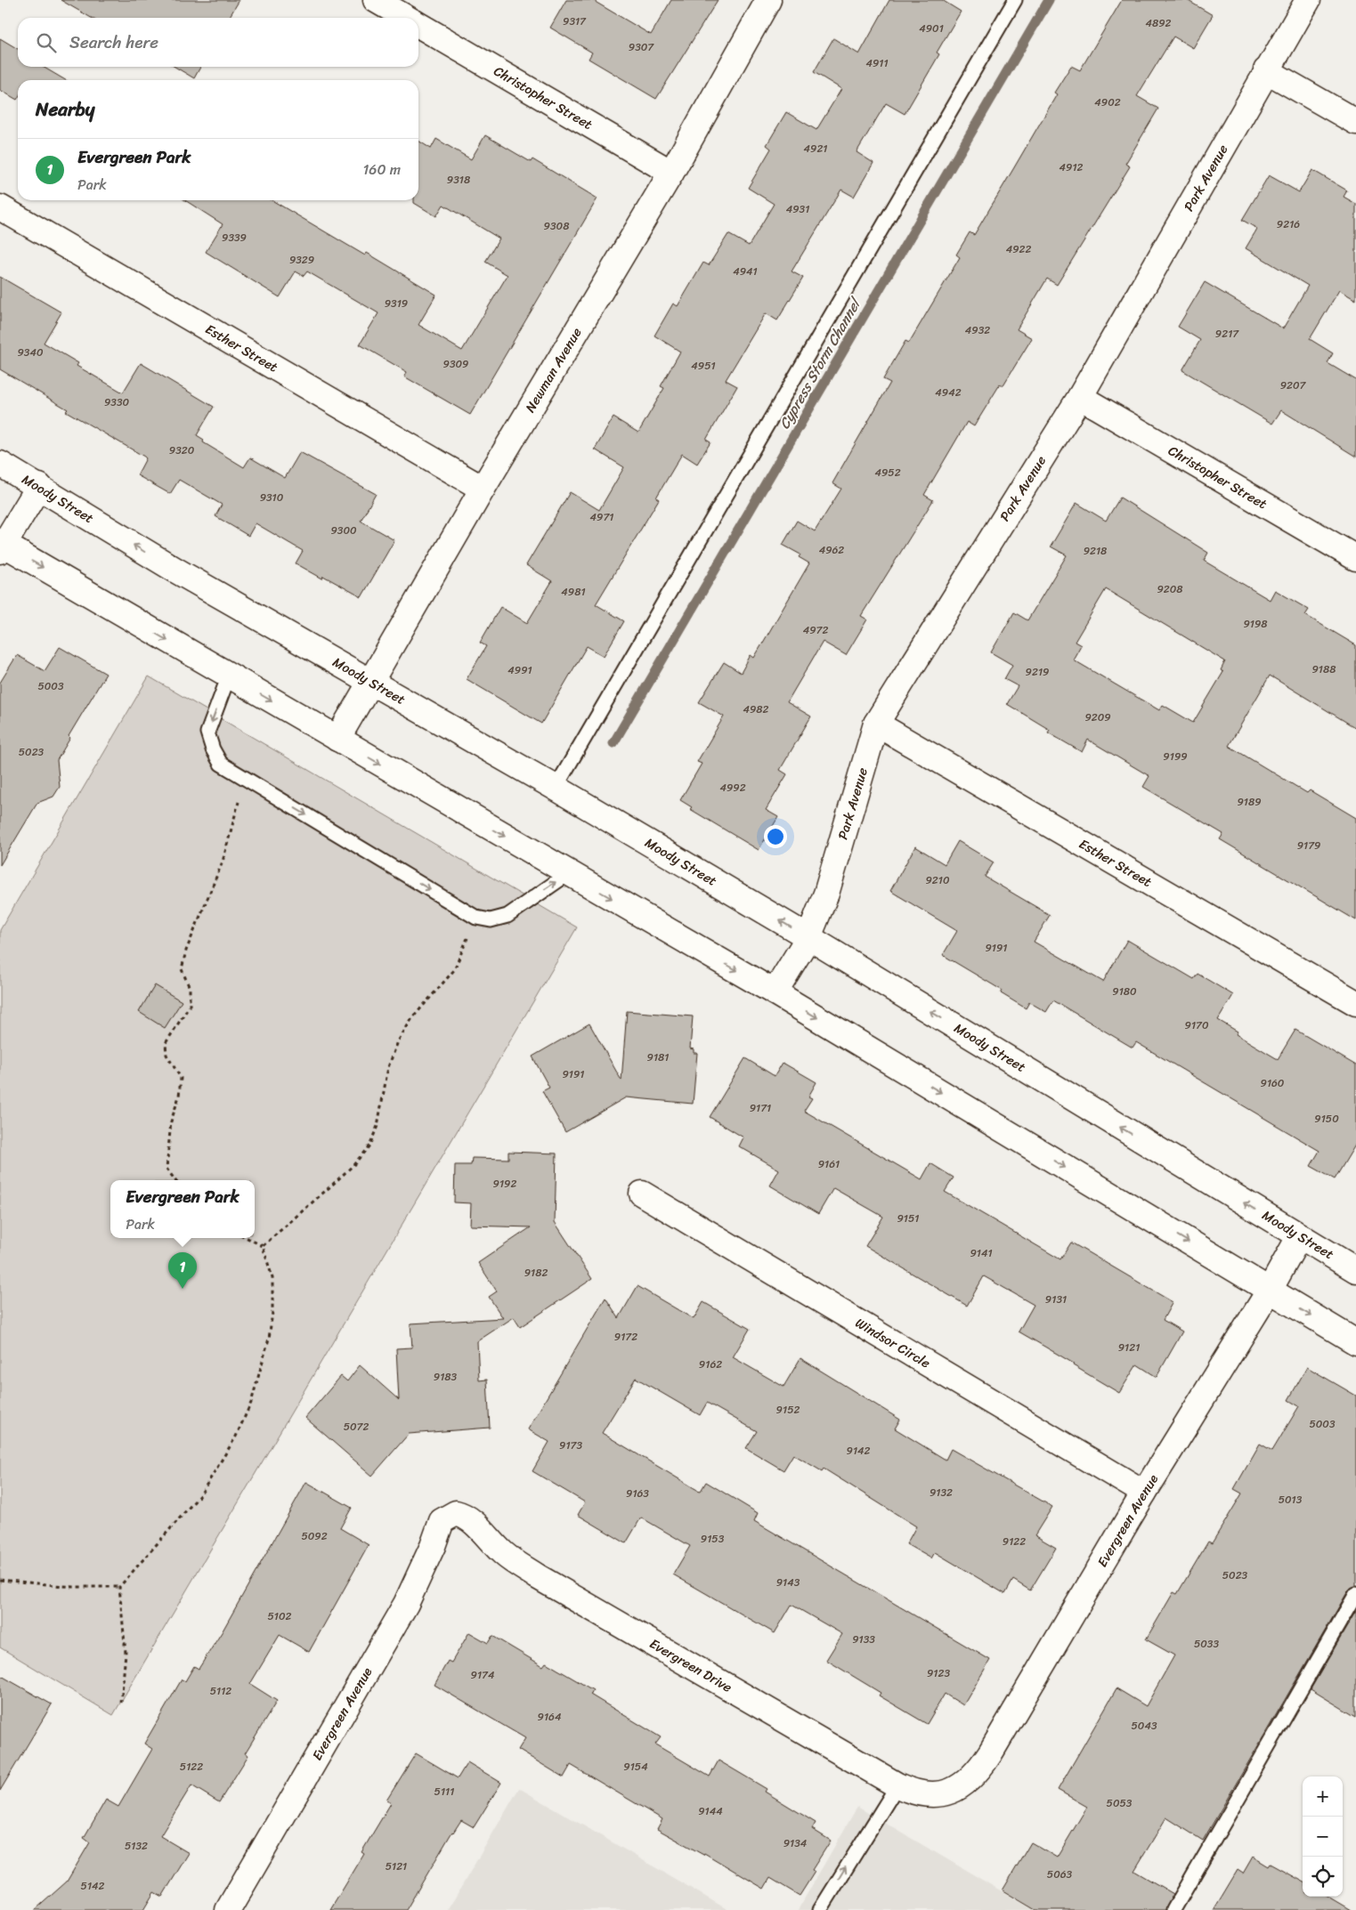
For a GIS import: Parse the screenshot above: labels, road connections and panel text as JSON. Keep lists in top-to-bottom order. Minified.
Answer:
{"streets":{"street":["Christopher Street","Park Avenue","Esther Street","Newman Avenue","Moody Street","Windsor Circle","Evergreen Avenue","Evergreen Drive"]},"crossings":[["Christopher Street","Park Avenue"],["Christopher Street","Newman Avenue"],["Park Avenue","Esther Street"],["Park Avenue","Moody Street"],["Esther Street","Newman Avenue"],["Newman Avenue","Moody Street"],["Moody Street","Evergreen Avenue"],["Windsor Circle","Evergreen Avenue"],["Evergreen Avenue","Evergreen Drive"]],"water":["Cypress Storm Channel"],"house_numbers":["9317","4892","4901","9307","4911","4902","4921","4912","9318","4931","9216","9308","9339","4922","9329","4941","9319","4932","9217","9340","9309","4951","9207","4942","9330","9320","4952","9310","4971","9300","4962","9218","9208","4981","9198","4972","9188","4991","9219","5003","4982","9209","5023","9199","4992","9189","9179","9210","9191","9180","9170","9181","9191","9160","9171","9150","9161","9192","9151","9141","9182","9131","9172","9121","9162","9183","9152","5003","5072","9173","9142","9132","9163","5013","5092","9153","9122","5023","9143","5102","9133","5033","9123","9174","5112","9164","5043","5122","9154","5111","5053","9144","9134","5132","5121","5063","5142"],"page":{"search":"Search here","heading":"Nearby","list":[{"mark":"1","name":"Evergreen Park","note":"Park","value":"160 m"}],"popup":["Evergreen Park","Park"],"pins":"1","map_buttons":["+","−"]}}
